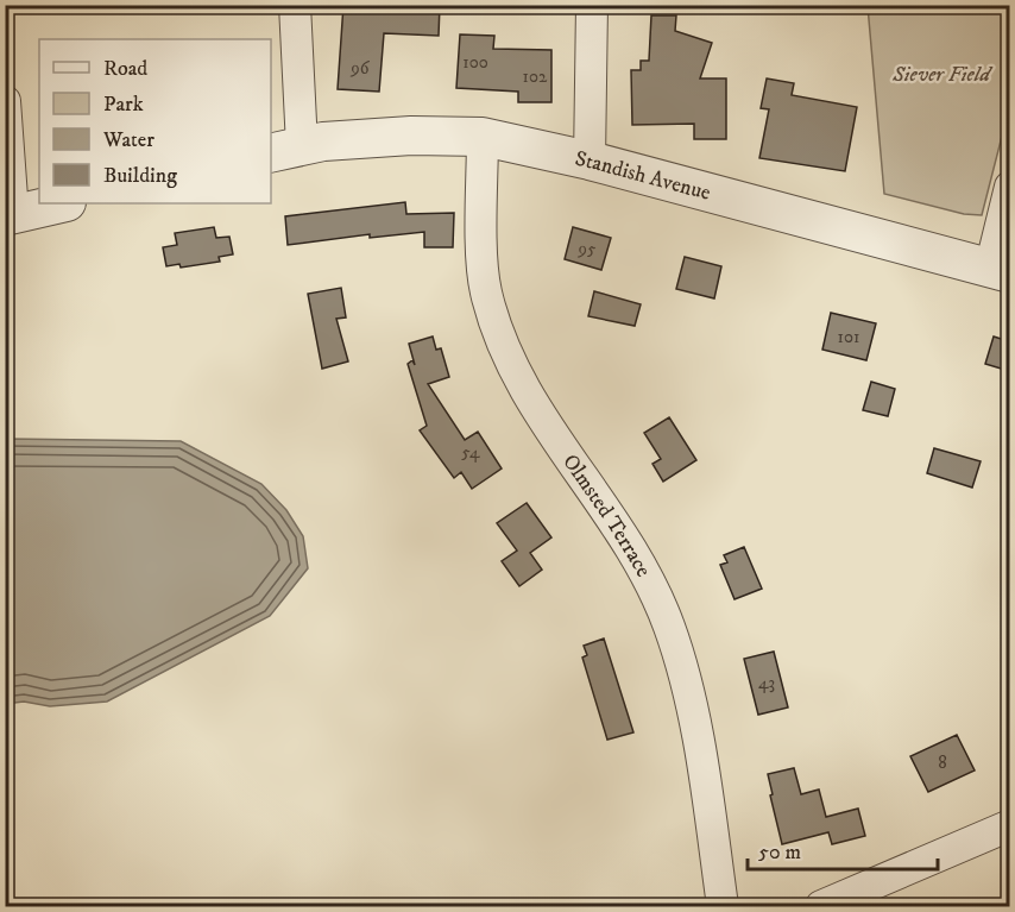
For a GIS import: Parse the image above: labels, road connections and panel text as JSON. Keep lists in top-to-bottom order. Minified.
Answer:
{"streets":{"street":["Standish Avenue","Olmsted Terrace"]},"crossings":[["Standish Avenue","Olmsted Terrace"]],"parks":["Siever Field"],"house_numbers":["100","96","102","95","101","54","43","8"],"legend":["Road","Park","Water","Building"],"scale_bar":"50 m"}
